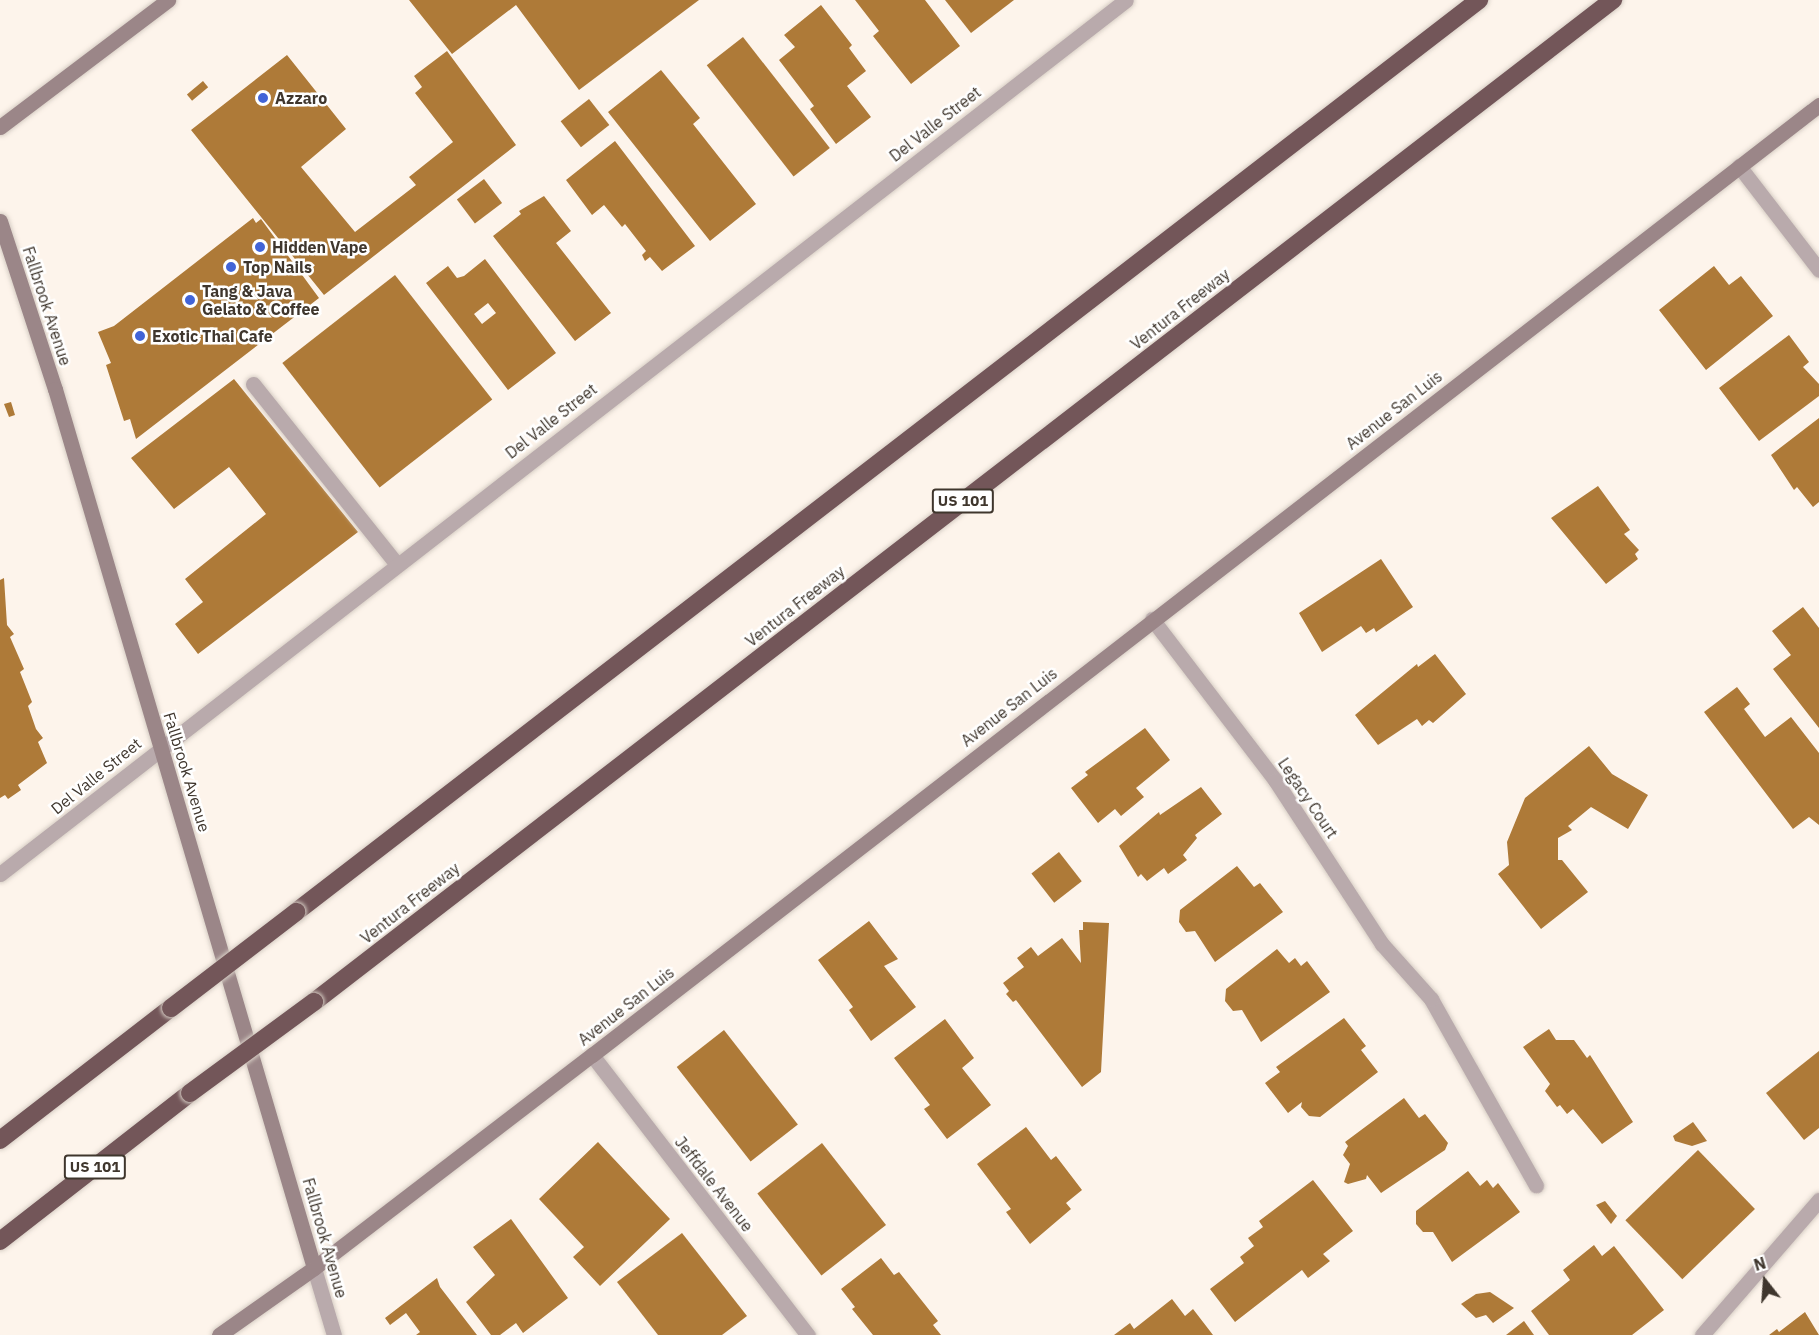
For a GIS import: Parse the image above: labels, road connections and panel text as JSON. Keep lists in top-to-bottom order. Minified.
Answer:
{"streets":{"highway":["Ventura Freeway","US 101"],"street":["Del Valle Street","Fallbrook Avenue","Avenue San Luis","Legacy Court","Jeffdale Avenue"]},"crossings":[["Del Valle Street","Fallbrook Avenue"],["Fallbrook Avenue","Avenue San Luis"],["Avenue San Luis","Legacy Court"],["Avenue San Luis","Jeffdale Avenue"]],"places":["Azzaro","Hidden Vape","Top Nails","Tang & Java Gelato & Coffee","Exotic Thai Cafe"],"north":"top"}
